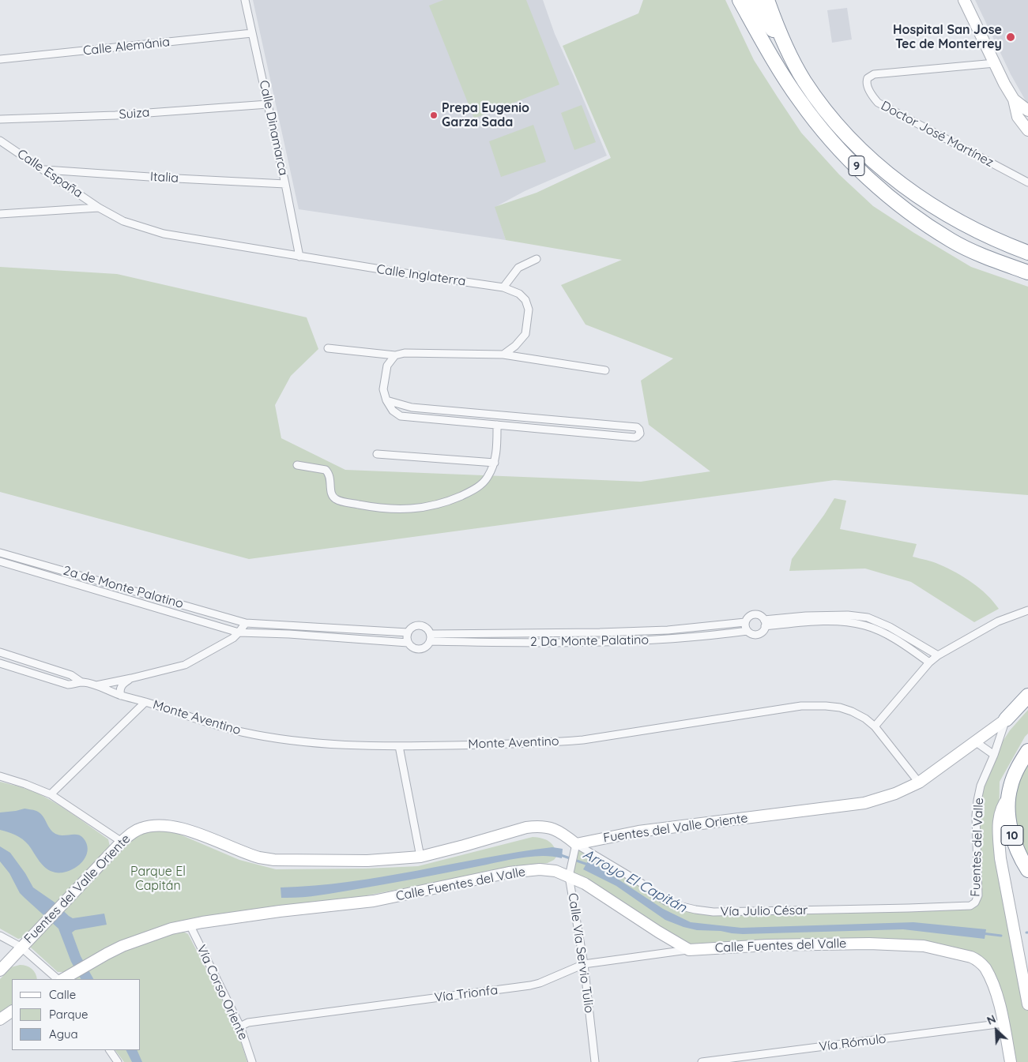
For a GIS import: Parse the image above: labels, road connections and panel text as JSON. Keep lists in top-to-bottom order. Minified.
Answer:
{"streets":{"highway":["9","10"],"street":["Calle Alemánia","Suiza","Calle Dinamarca","Doctor José Martínez","Calle España","Italia","Calle Inglaterra","2a de Monte Palatino","2 Da Monte Palatino","Monte Aventino","Fuentes del Valle Oriente","Fuentes del Valle","Calle Fuentes del Valle","Vía Julio César","Calle Vía Servio Tulio","Vía Corso Oriente","Vía Trionfa","Vía Rómulo"]},"crossings":[["Calle Alemánia","Calle Dinamarca"],["Suiza","Calle Dinamarca"],["Calle Dinamarca","Italia"],["Calle Dinamarca","Calle Inglaterra"],["Calle España","Italia"],["Calle España","Calle Inglaterra"],["Monte Aventino","Fuentes del Valle Oriente"],["Fuentes del Valle Oriente","Fuentes del Valle"],["Fuentes del Valle Oriente","Vía Julio César"],["Fuentes del Valle Oriente","Calle Vía Servio Tulio"],["Fuentes del Valle","Vía Julio César"],["Calle Fuentes del Valle","Calle Vía Servio Tulio"],["Calle Fuentes del Valle","Vía Corso Oriente"],["Calle Fuentes del Valle","Vía Trionfa"],["Calle Fuentes del Valle","Vía Rómulo"],["Vía Julio César","Calle Vía Servio Tulio"],["Calle Vía Servio Tulio","Vía Trionfa"],["Vía Corso Oriente","Vía Trionfa"]],"water":["Arroyo El Capitán"],"parks":["Parque El Capitán"],"places":["Hospital San Jose Tec de Monterrey","Prepa Eugenio Garza Sada"],"legend":["Calle","Parque","Agua"],"north":"top left"}
